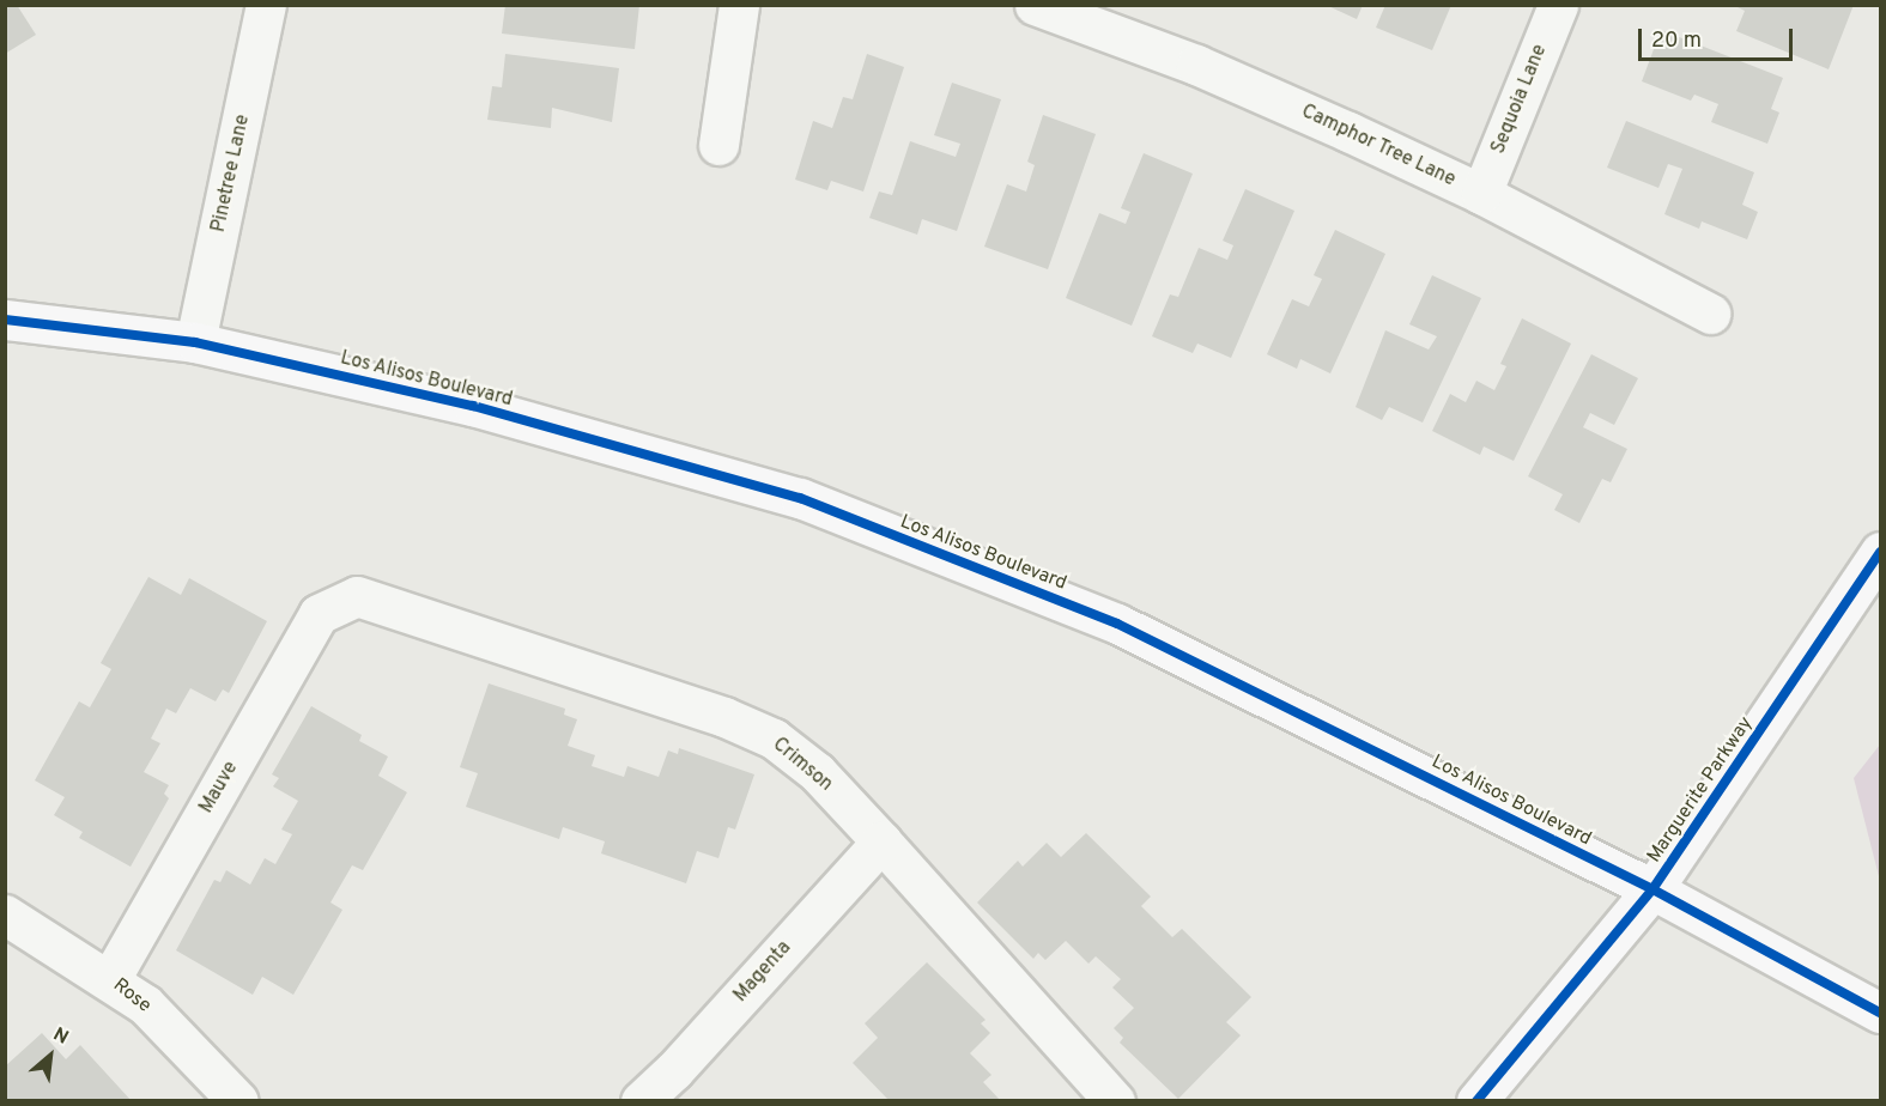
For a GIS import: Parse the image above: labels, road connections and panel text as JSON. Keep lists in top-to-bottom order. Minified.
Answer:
{"streets":{"main road":["Los Alisos Boulevard","Marguerite Parkway"],"street":["Sequoia Lane","Camphor Tree Lane","Pinetree Lane","Crimson","Mauve","Magenta","Rose"]},"crossings":[["Sequoia Lane","Camphor Tree Lane"],["Pinetree Lane","Los Alisos Boulevard"],["Los Alisos Boulevard","Marguerite Parkway"],["Crimson","Mauve"],["Crimson","Magenta"],["Mauve","Rose"]],"scale_bar":"20 m","north":"top right"}
